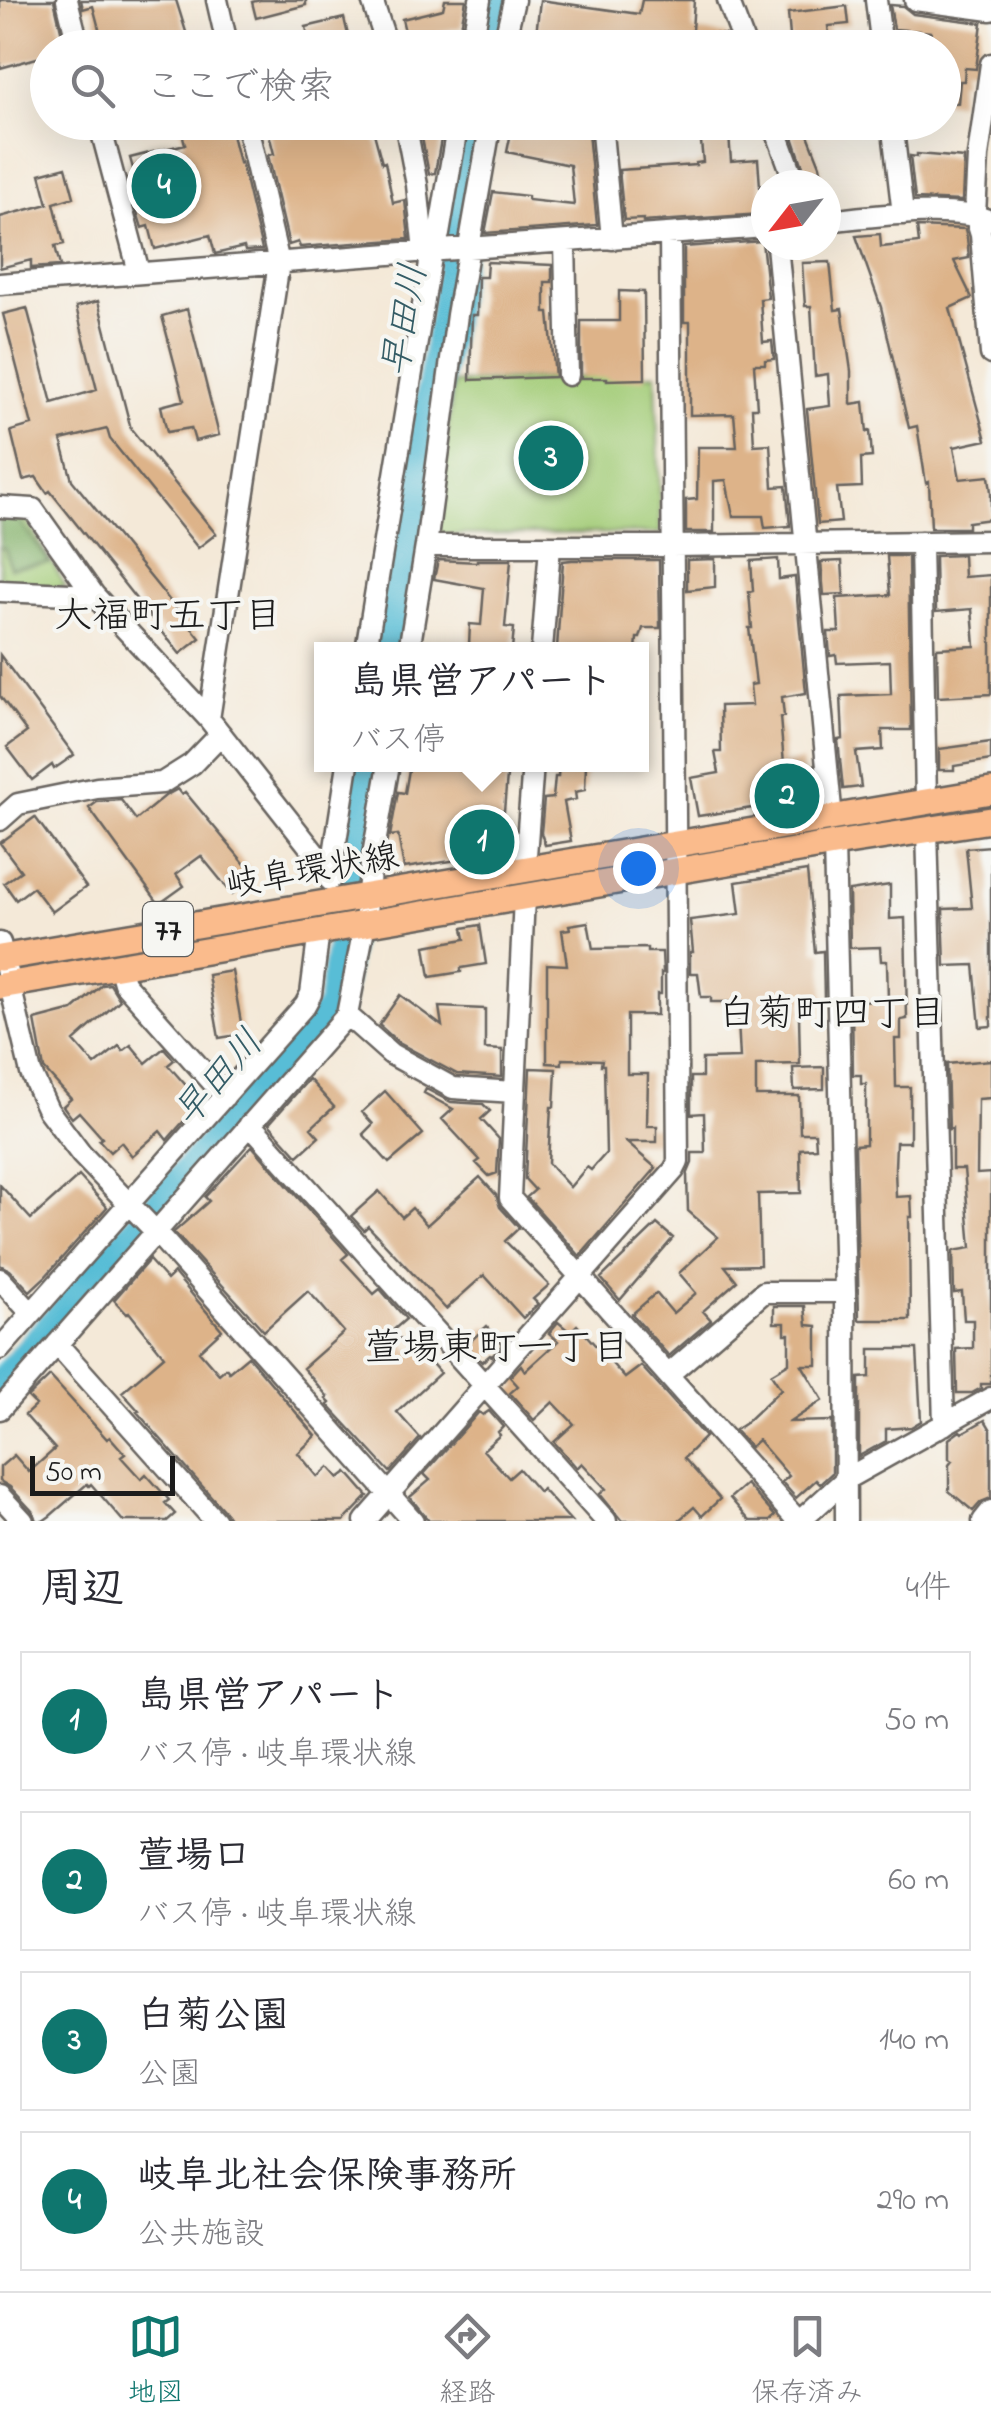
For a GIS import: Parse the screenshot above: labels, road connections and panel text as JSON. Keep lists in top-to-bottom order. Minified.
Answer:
{"streets":{"main road":["岐阜環状線","77"]},"districts":["大福町五丁目","白菊町四丁目","萱場東町一丁目"],"water":["早田川"],"scale_bar":"50 m","north":"bottom left","page":{"search":"ここで検索","pins":["4","3","2","1"],"popup":["島県営アパート","バス停"],"scale":"50 m","heading":["周辺","4件"],"list":[{"mark":"1","name":"島県営アパート","note":"バス停 · 岐阜環状線","value":"50 m"},{"mark":"2","name":"萱場口","note":"バス停 · 岐阜環状線","value":"60 m"},{"mark":"3","name":"白菊公園","note":"公園","value":"140 m"},{"mark":"4","name":"岐阜北社会保険事務所","note":"公共施設","value":"290 m"}],"nav":["地図","経路","保存済み"]}}
